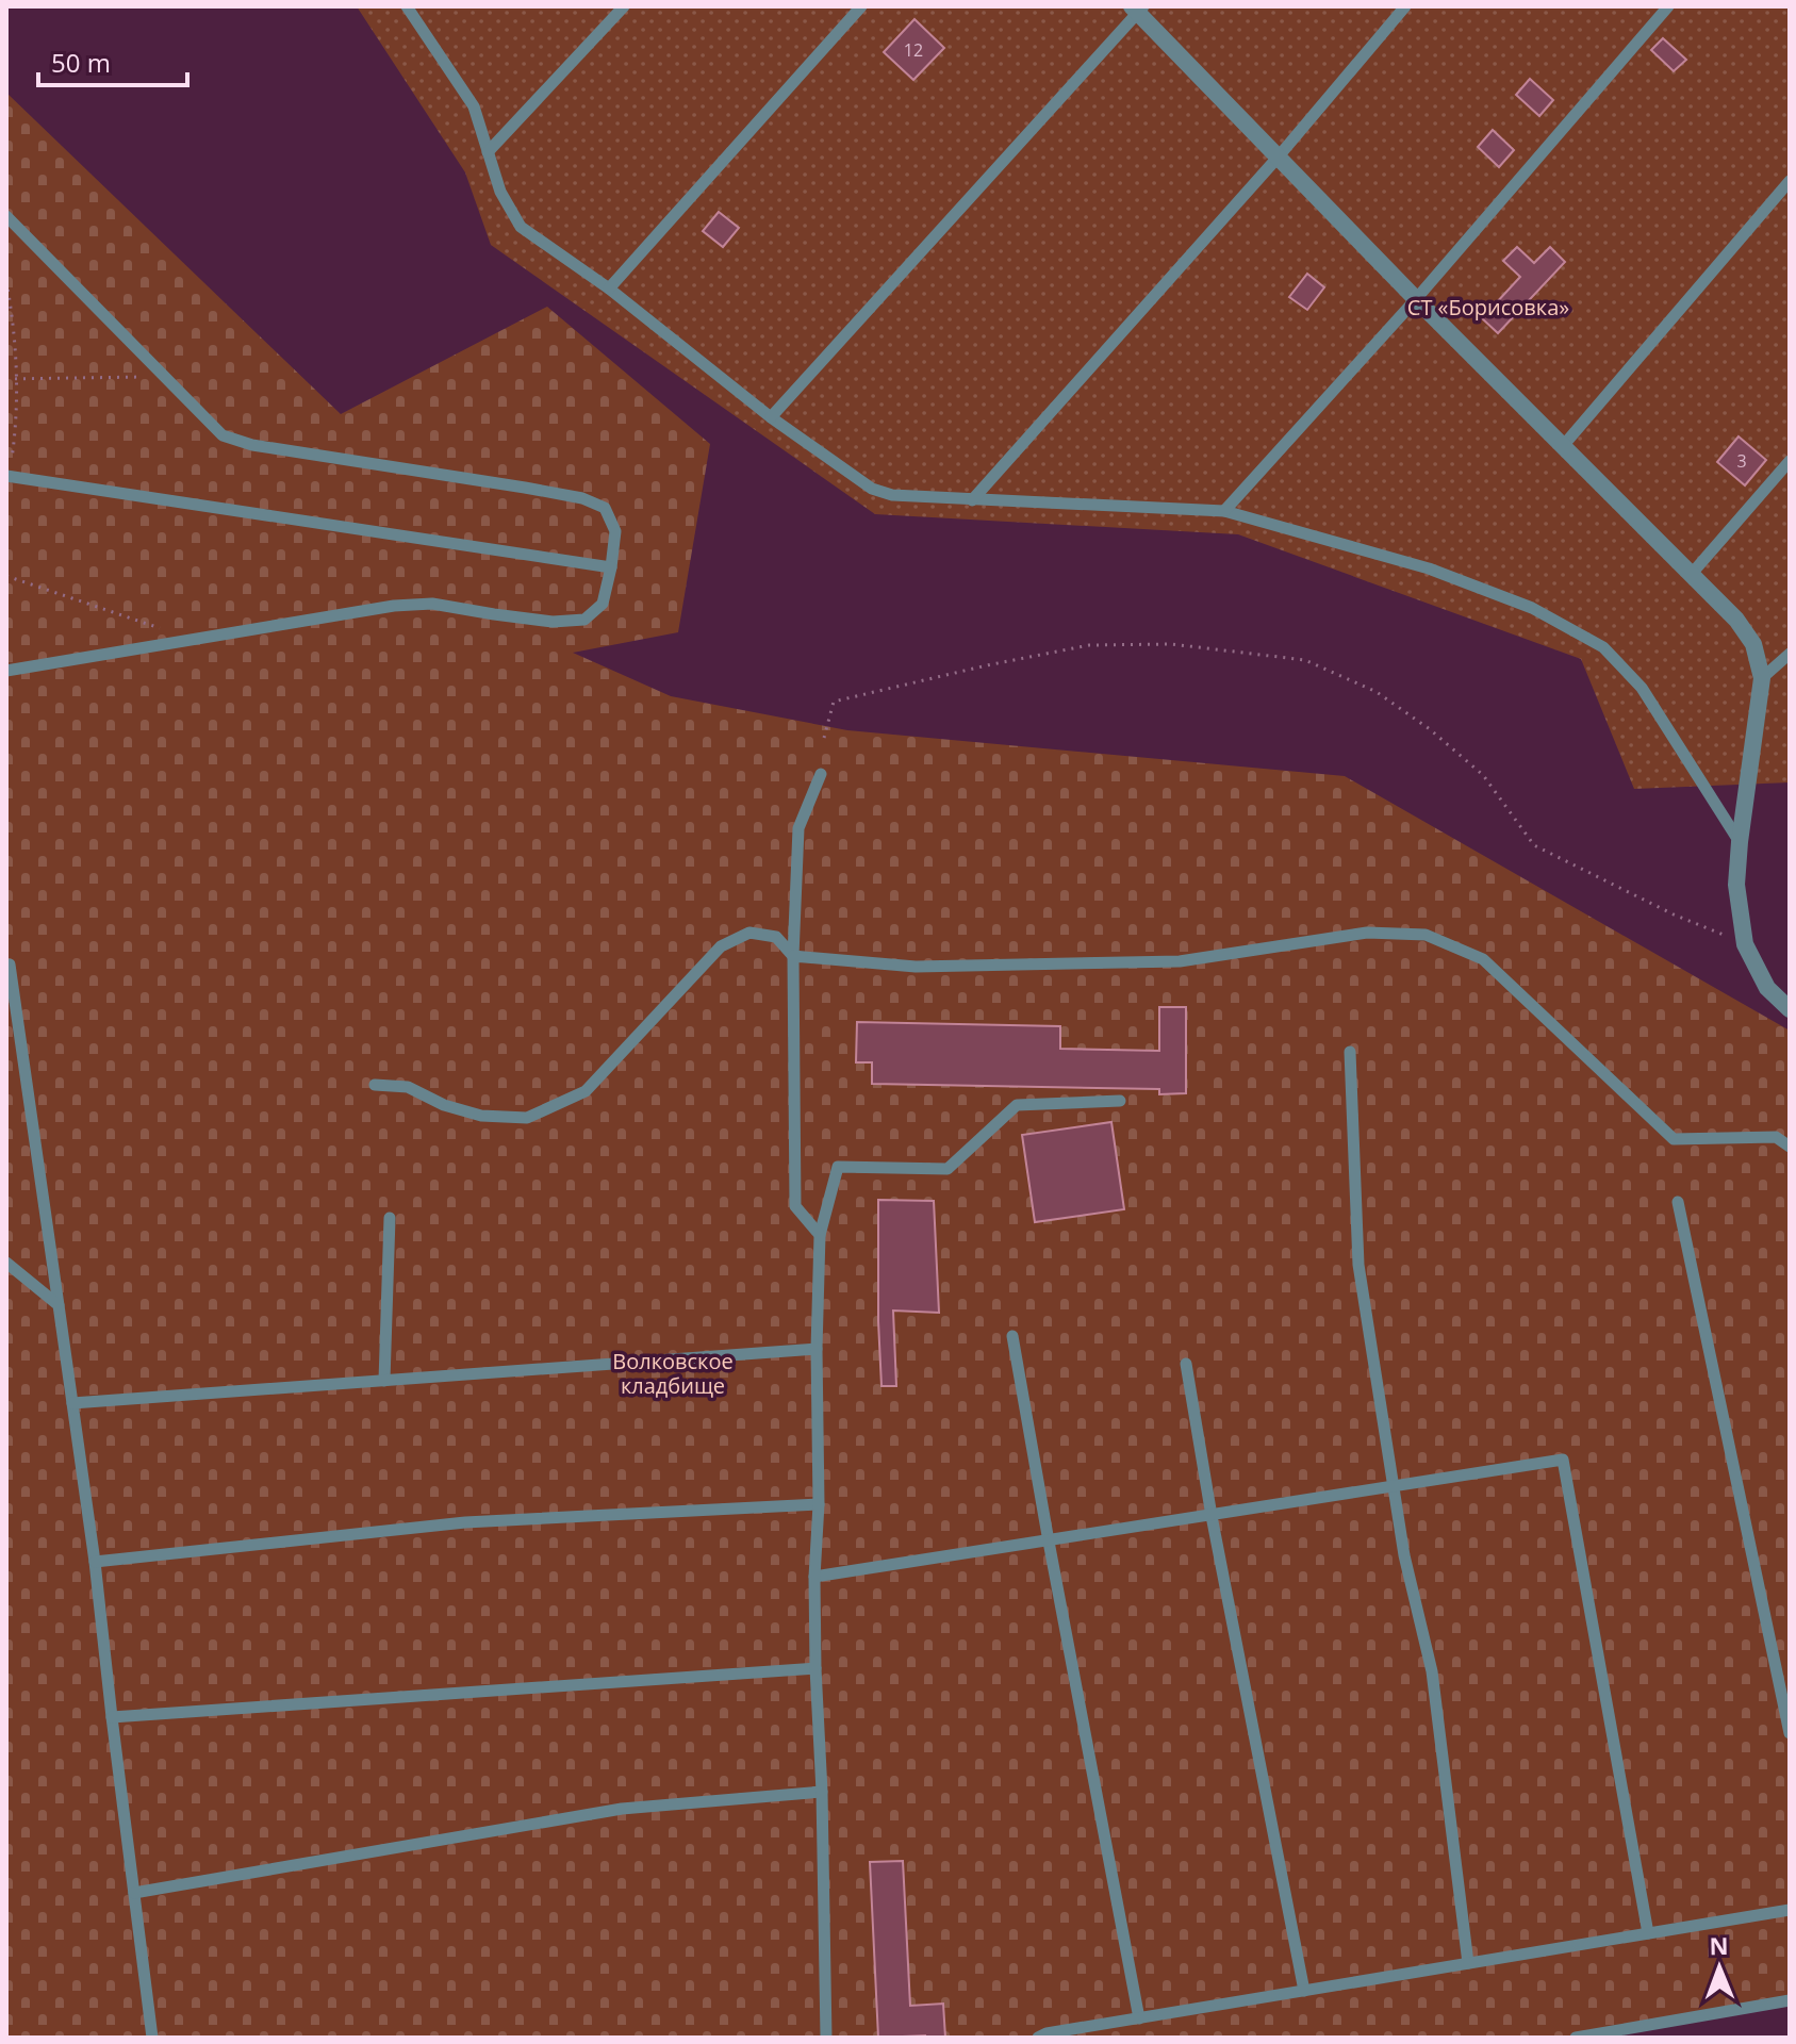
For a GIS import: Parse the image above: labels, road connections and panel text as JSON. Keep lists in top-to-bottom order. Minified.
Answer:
{"parks":["СТ «Борисовка»","Волковское кладбище"],"house_numbers":["12","3"],"scale_bar":"50 m","north":"top"}
